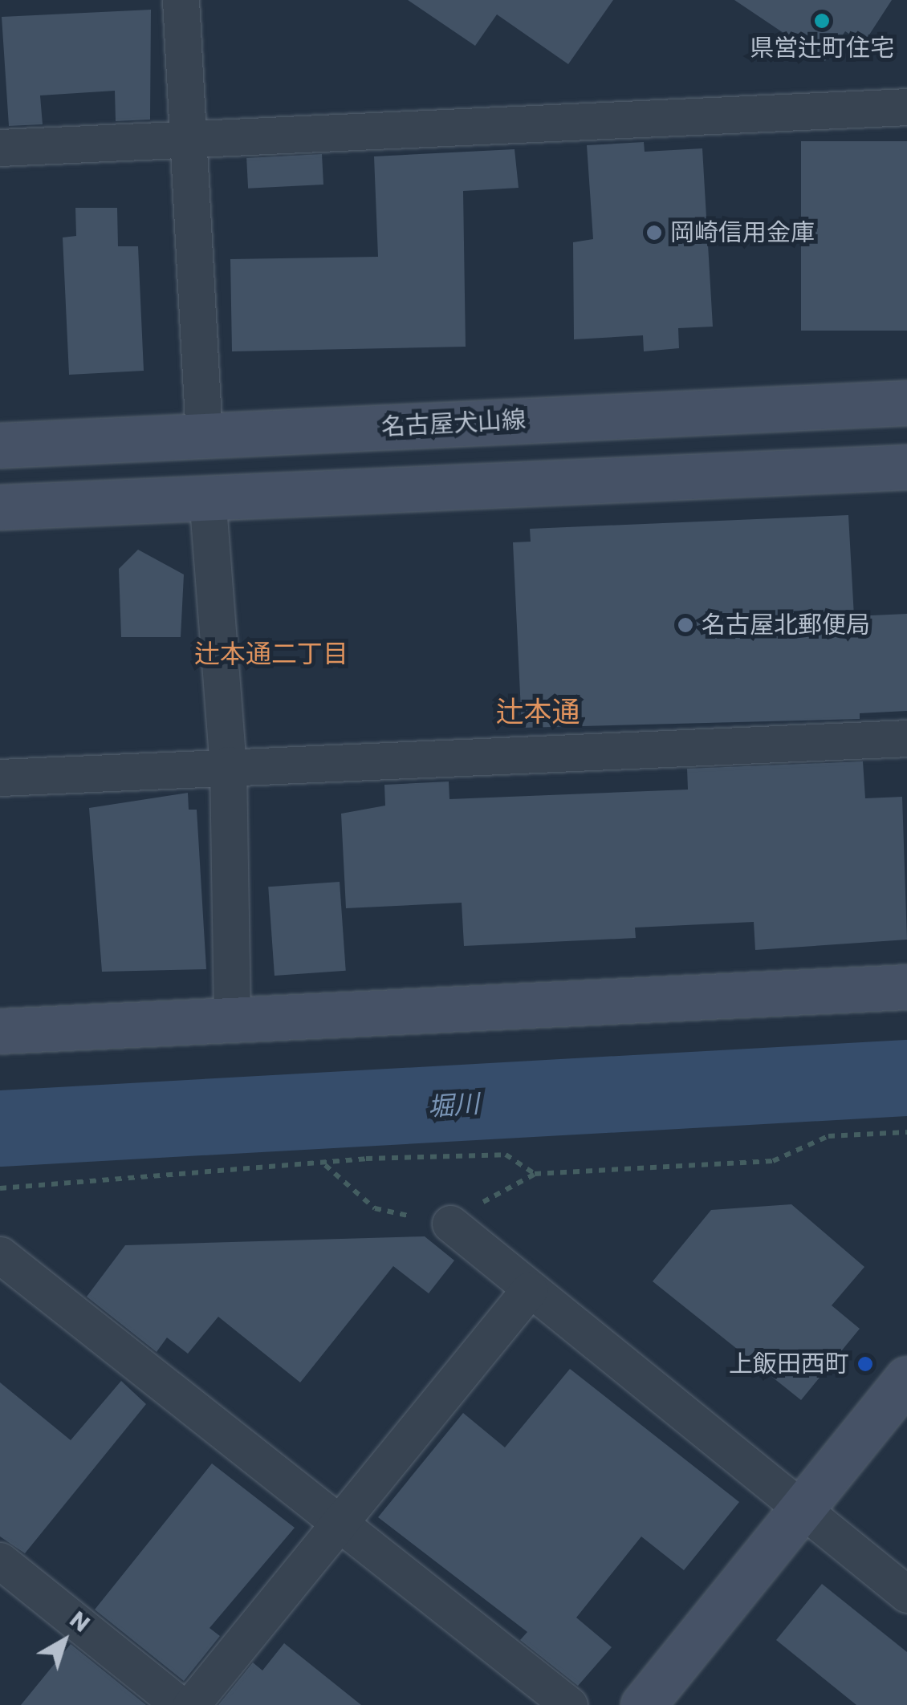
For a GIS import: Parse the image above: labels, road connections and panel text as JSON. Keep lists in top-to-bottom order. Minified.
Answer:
{"streets":{"main road":["名古屋犬山線"]},"districts":["辻本通二丁目","辻本通"],"water":["堀川"],"places":["県営辻町住宅","岡崎信用金庫","名古屋北郵便局","上飯田西町"],"north":"top right"}
